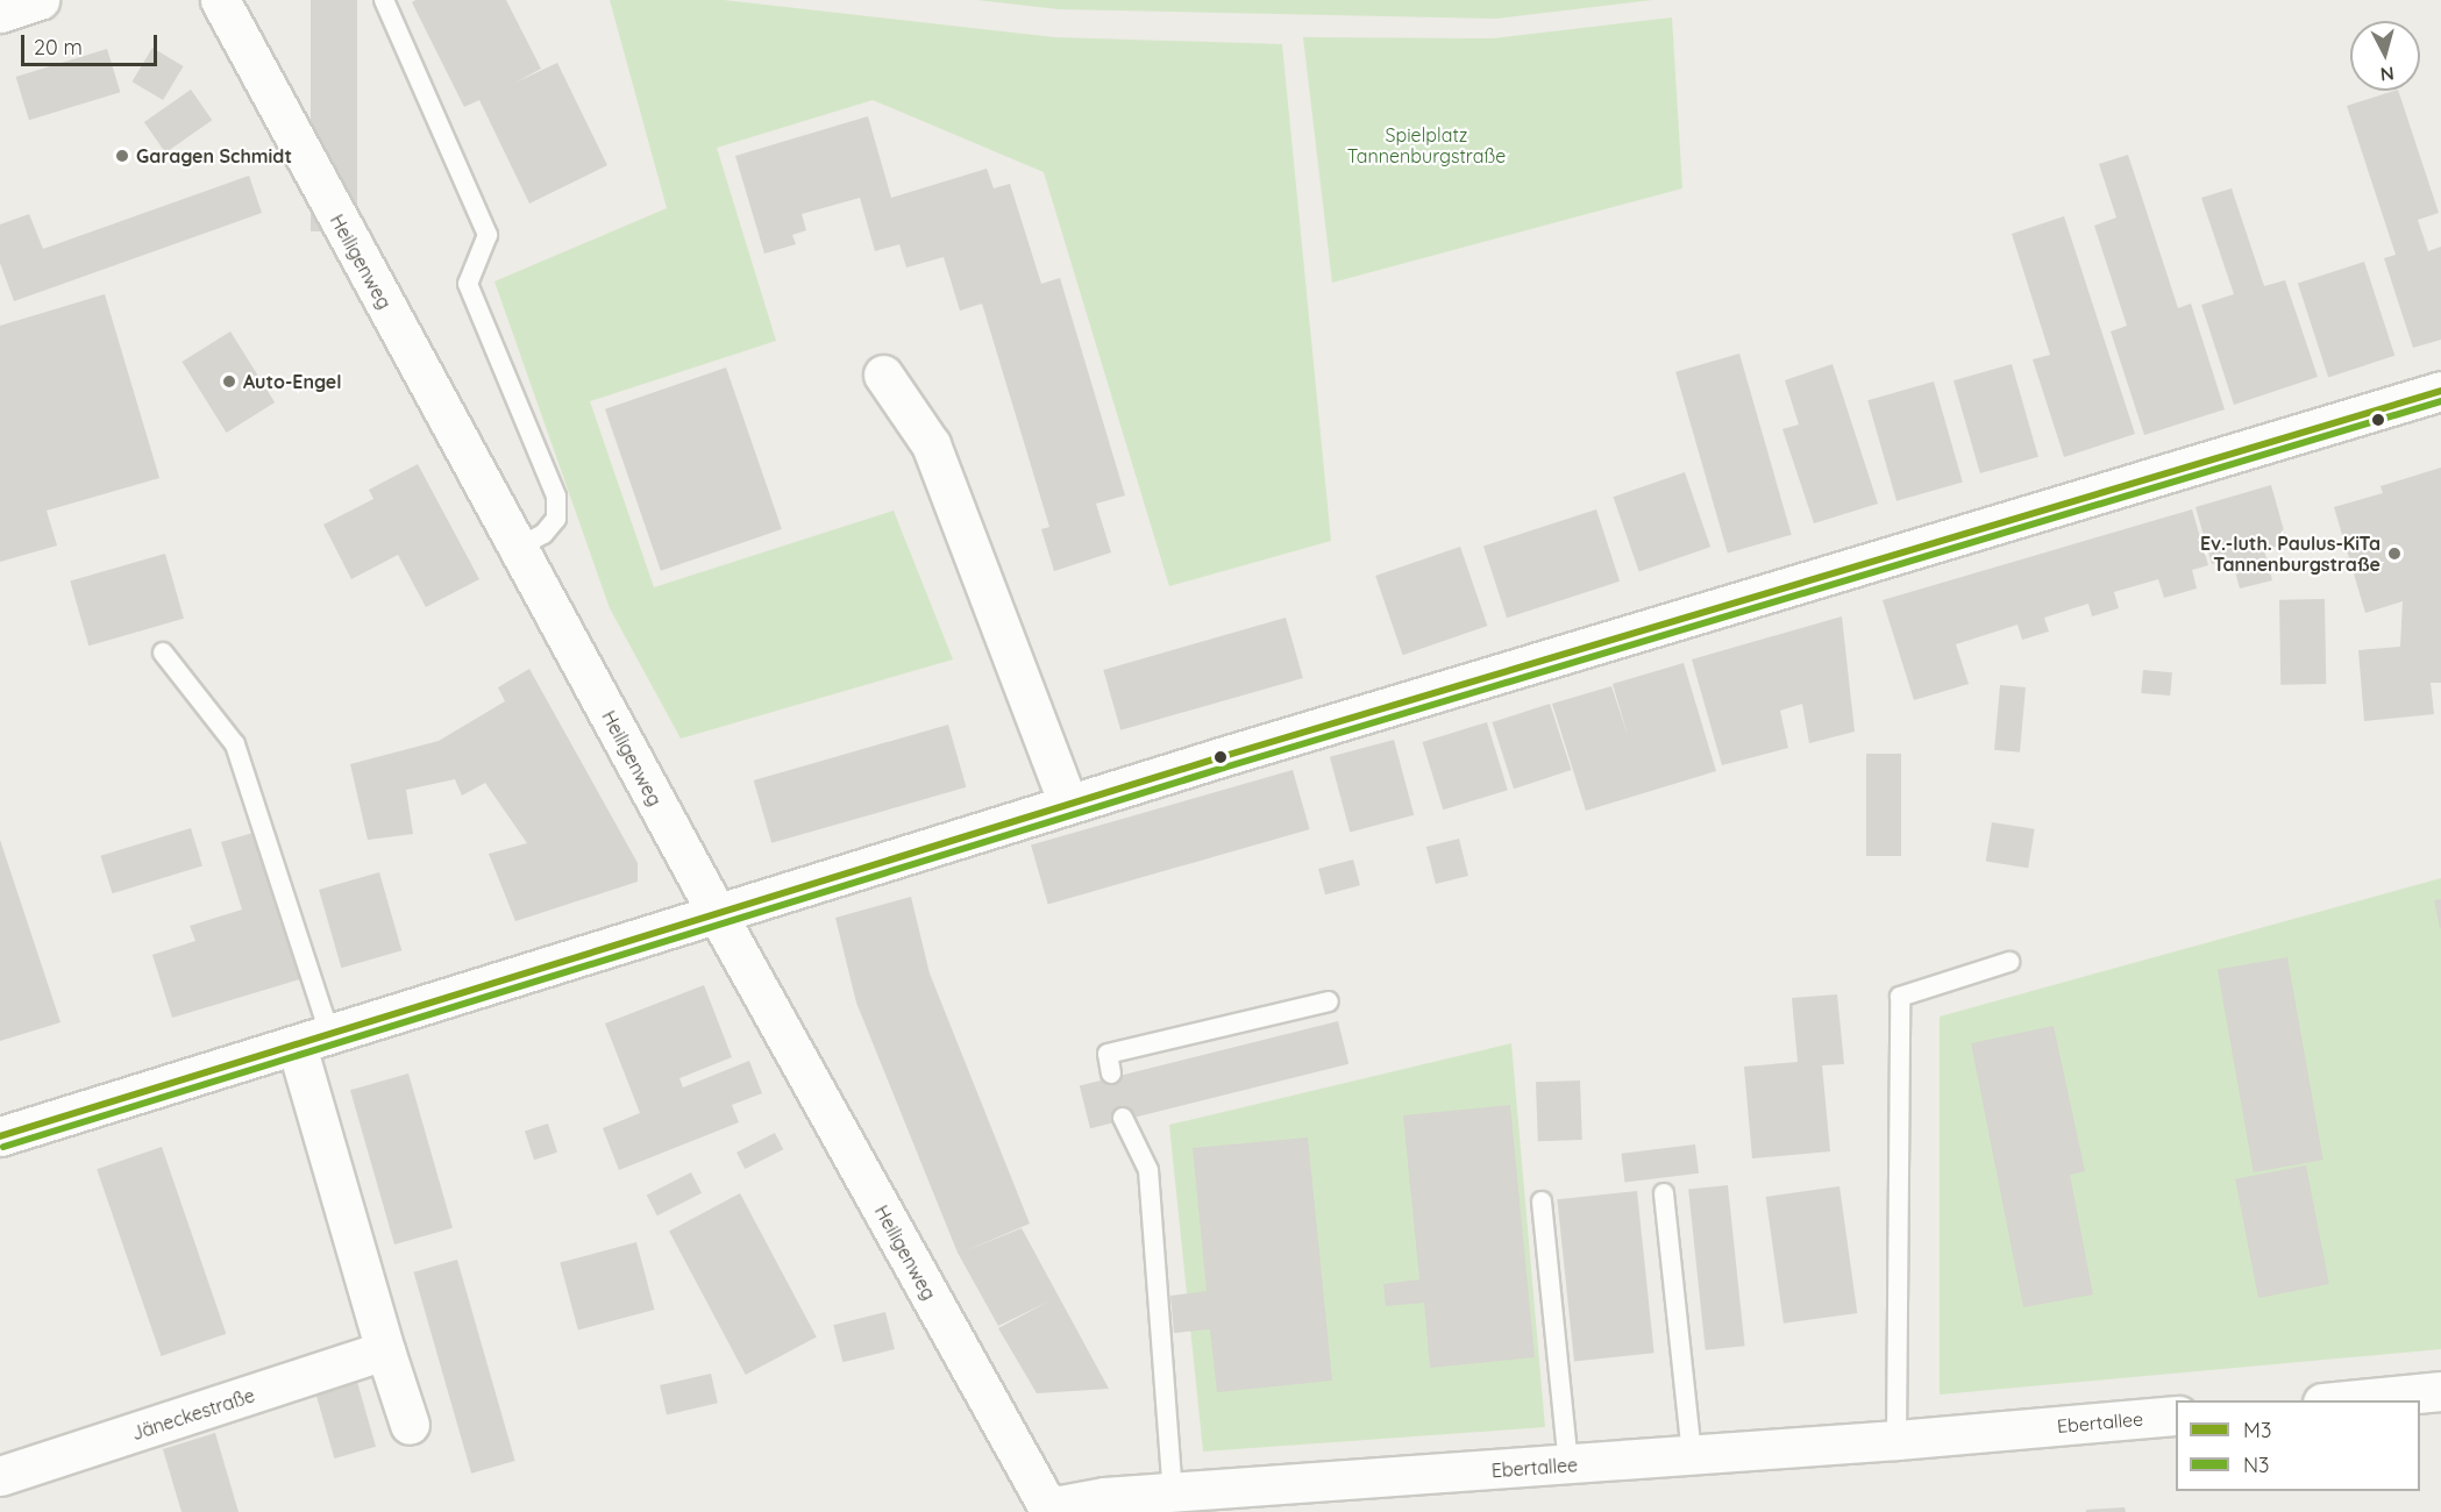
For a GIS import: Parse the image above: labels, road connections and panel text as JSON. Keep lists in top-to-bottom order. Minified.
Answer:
{"streets":{"street":["Heiligenweg","Jäneckestraße","Ebertallee"]},"crossings":[["Heiligenweg","Ebertallee"]],"parks":["Spielplatz Tannenburgstraße"],"places":["Garagen Schmidt","Auto-Engel","Ev.-luth. Paulus-KiTa Tannenburgstraße"],"lines":["transit line M3","transit line N3"],"legend":["M3","N3"],"scale_bar":"20 m","north":"bottom"}
